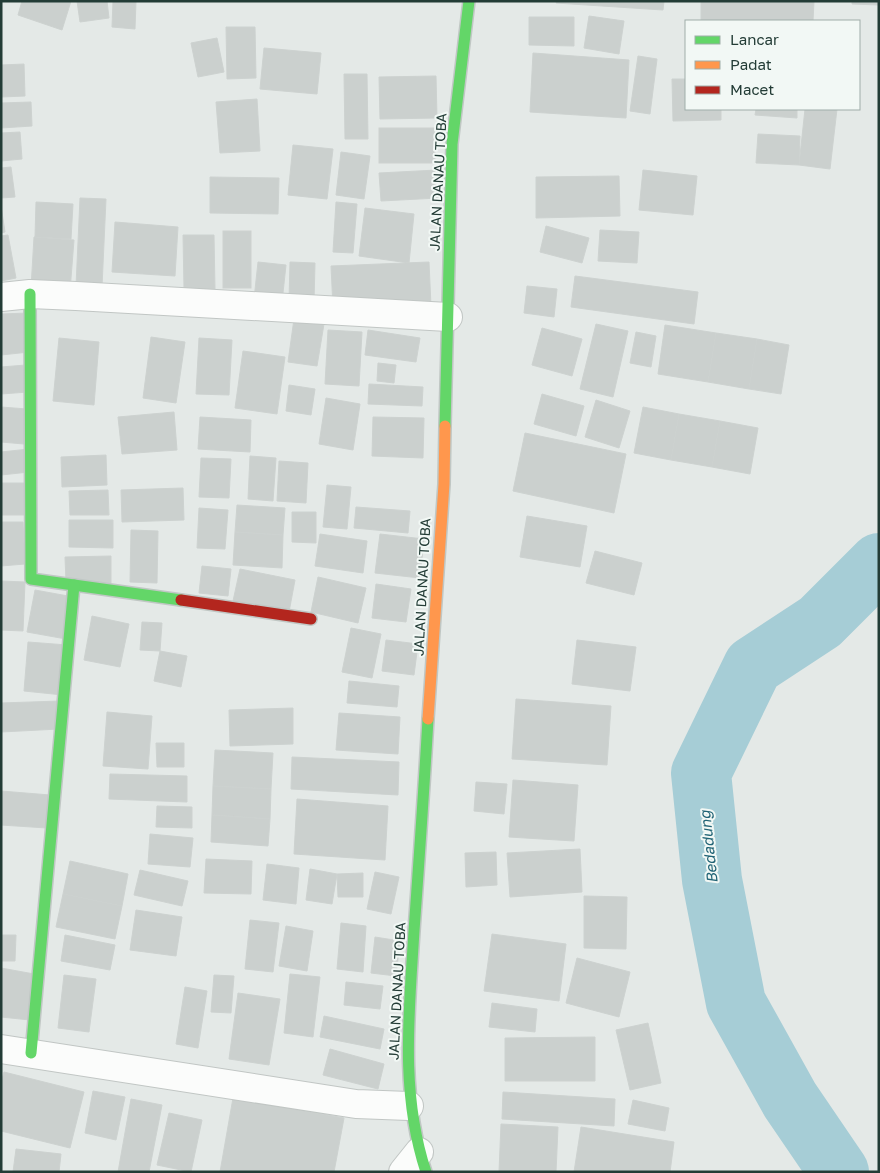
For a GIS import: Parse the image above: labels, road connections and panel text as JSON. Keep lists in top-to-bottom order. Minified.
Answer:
{"streets":{"main road":["JALAN DANAU TOBA"]},"water":["Bedadung"],"legend":["Lancar","Padat","Macet"]}
